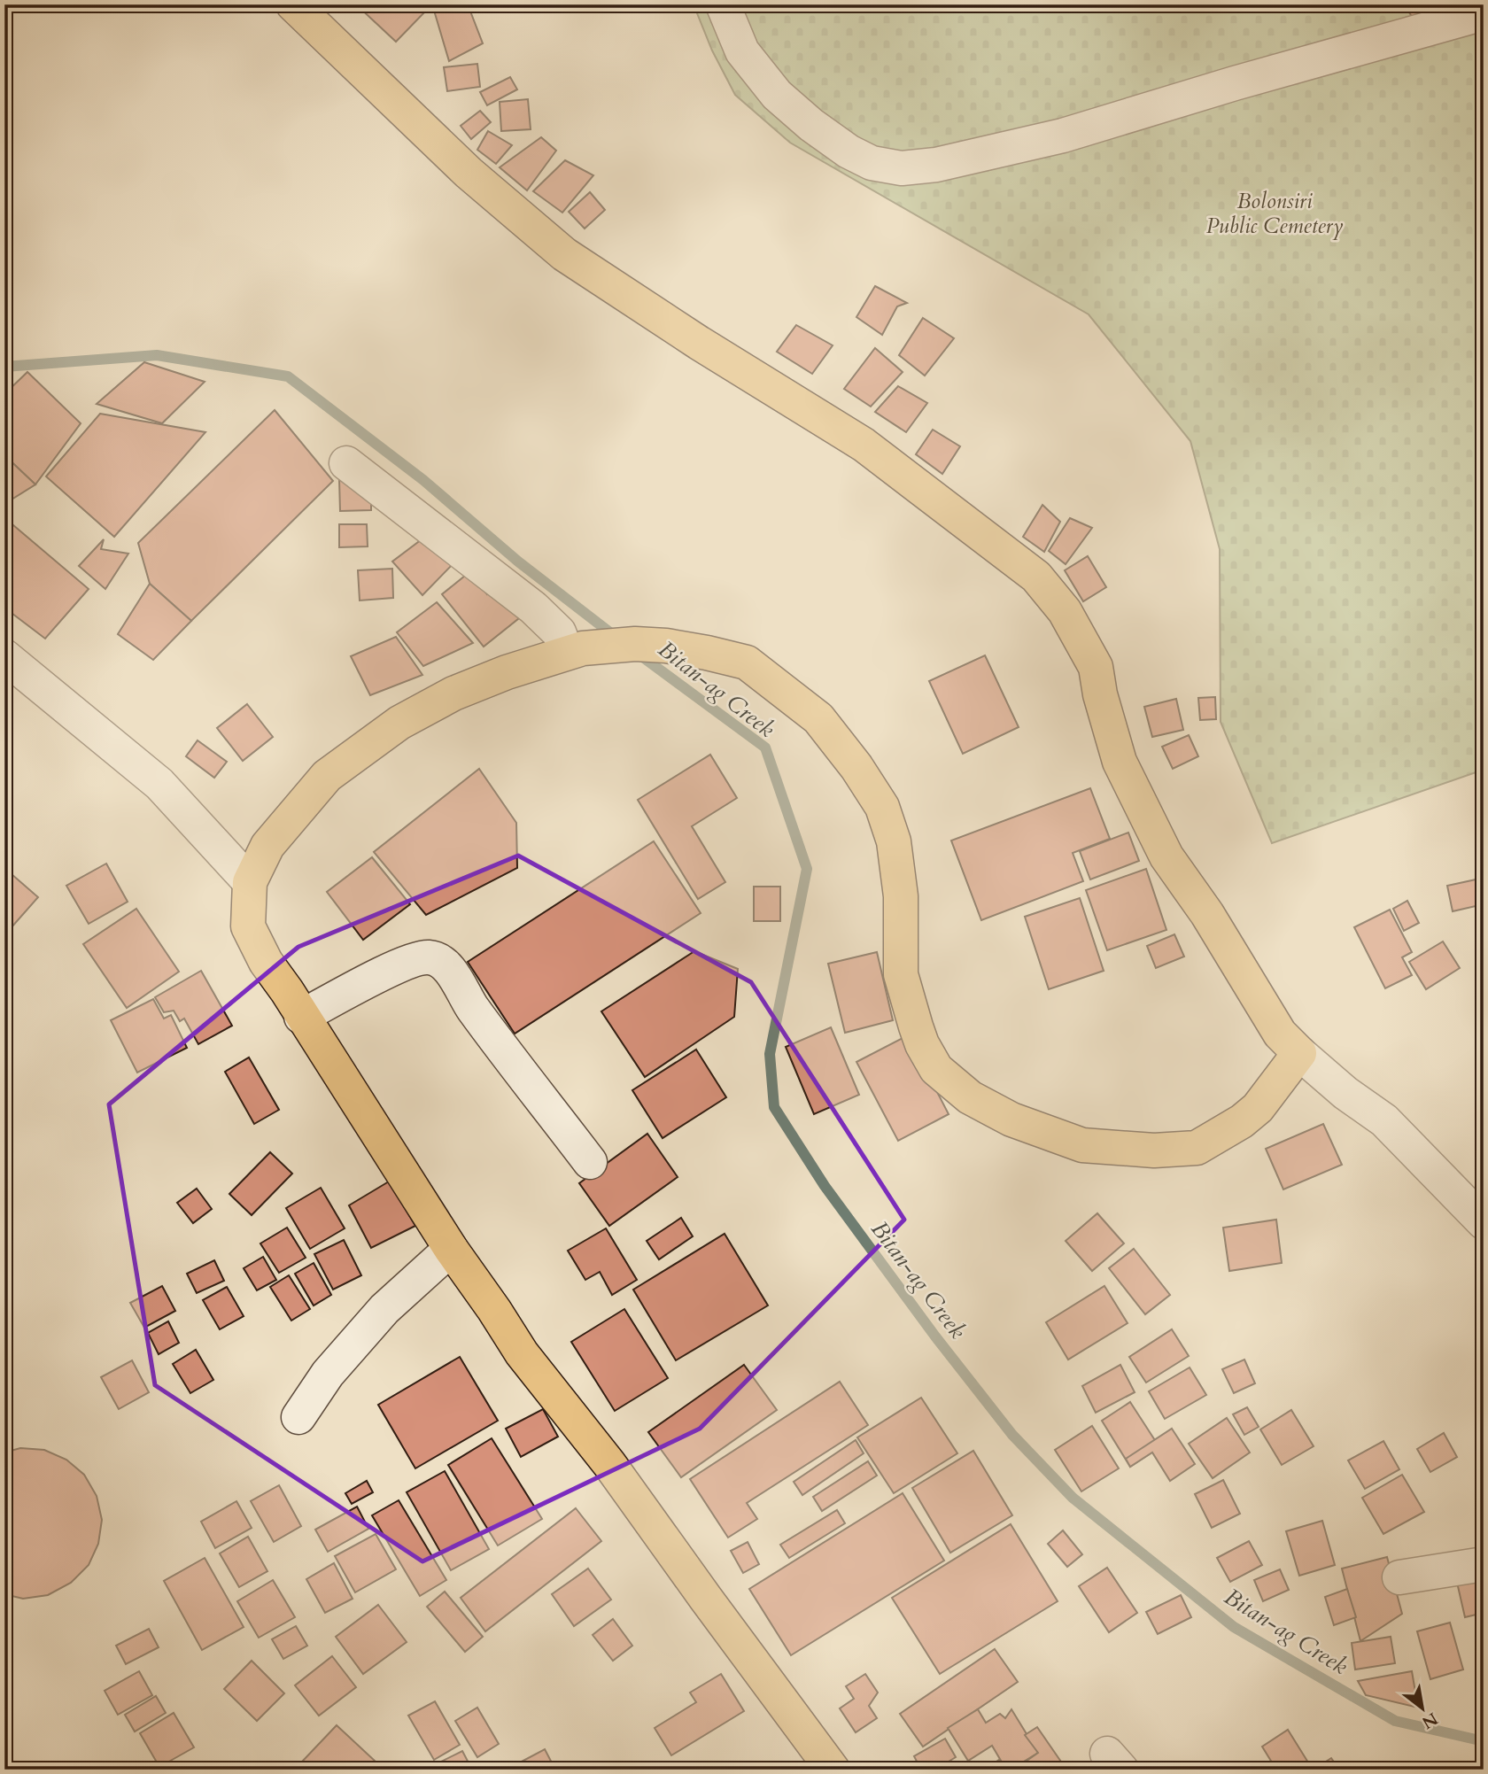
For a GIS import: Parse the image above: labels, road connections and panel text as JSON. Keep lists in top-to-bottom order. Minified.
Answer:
{"water":["Bitan-ag Creek"],"parks":["Bolonsiri Public Cemetery"],"north":"bottom right"}
